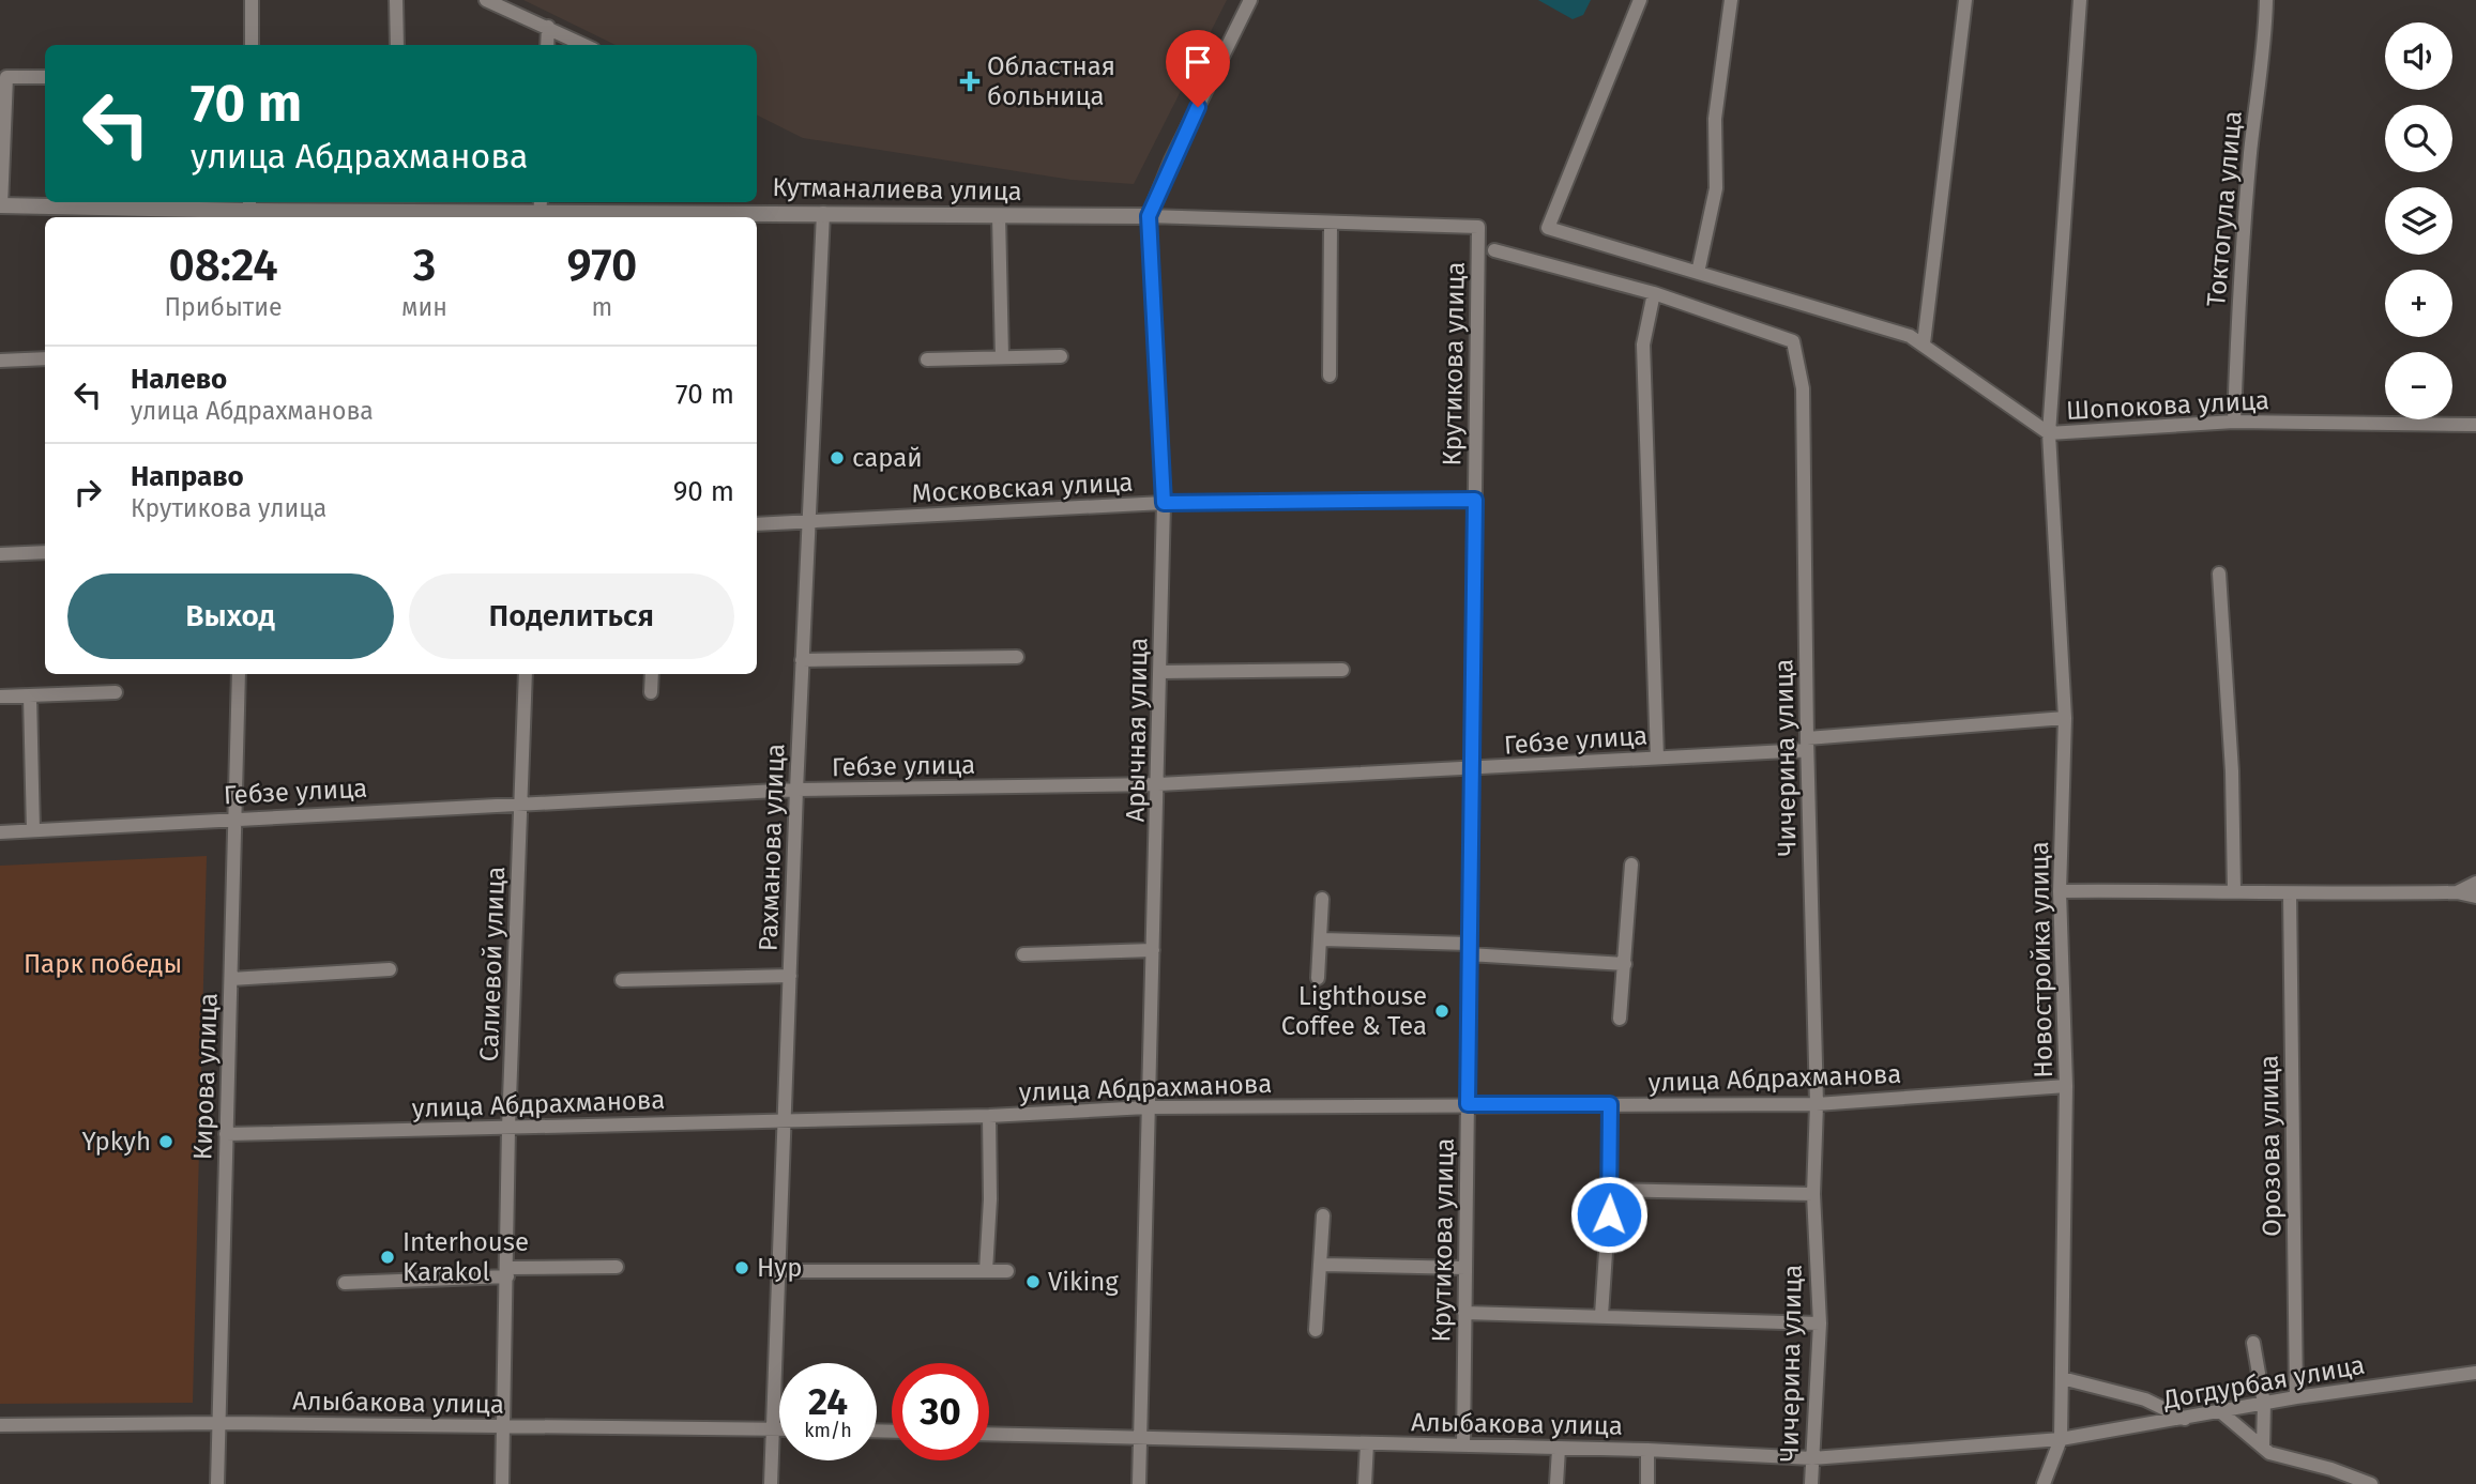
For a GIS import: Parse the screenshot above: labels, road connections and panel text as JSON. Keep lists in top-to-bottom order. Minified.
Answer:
{"streets":{"street":["Кутманалиева улица","Токтогула улица","Крутикова улица","Шопокова улица","Московская улица","Арычная улица","Гебзе улица","Чичерина улица","Рахманова улица","Новостройка улица","Салиевой улица","Кирова улица","улица Абдрахманова","Орозова улица","Догдурбая улица","Алыбакова улица"]},"crossings":[["Кутманалиева улица","Крутикова улица"],["Кутманалиева улица","Арычная улица"],["Кутманалиева улица","Рахманова улица"],["Токтогула улица","Шопокова улица"],["Крутикова улица","Московская улица"],["Крутикова улица","Гебзе улица"],["Крутикова улица","улица Абдрахманова"],["Крутикова улица","Алыбакова улица"],["Шопокова улица","Новостройка улица"],["Московская улица","Арычная улица"],["Московская улица","Рахманова улица"],["Арычная улица","Гебзе улица"],["Арычная улица","улица Абдрахманова"],["Арычная улица","Алыбакова улица"],["Гебзе улица","Чичерина улица"],["Гебзе улица","Рахманова улица"],["Гебзе улица","Новостройка улица"],["Гебзе улица","Салиевой улица"],["Гебзе улица","Кирова улица"],["Чичерина улица","улица Абдрахманова"],["Чичерина улица","Алыбакова улица"],["Рахманова улица","улица Абдрахманова"],["Рахманова улица","Алыбакова улица"],["Новостройка улица","улица Абдрахманова"],["Новостройка улица","Догдурбая улица"],["Новостройка улица","Алыбакова улица"],["Салиевой улица","улица Абдрахманова"],["Салиевой улица","Алыбакова улица"],["Кирова улица","улица Абдрахманова"],["Кирова улица","Алыбакова улица"],["Орозова улица","Догдурбая улица"],["Догдурбая улица","Алыбакова улица"]],"parks":["Парк победы"],"places":{"health":["Областная больница"],"other":["сарай","Lighthouse Coffee & Tea","Ypkyh","Interhouse Karakol","Нур","Viking"]},"page":{"map_buttons":["+","−"],"turn":["70 m","улица Абдрахманова"],"eta":["08:24","Прибытие","3","мин","970","m"],"list":[{"name":"Налево","note":"улица Абдрахманова","value":"70 m"},{"name":"Направо","note":"Крутикова улица","value":"90 m"}],"buttons":["Выход","Поделиться"],"speed":"24 km/h","limit":"30"}}
